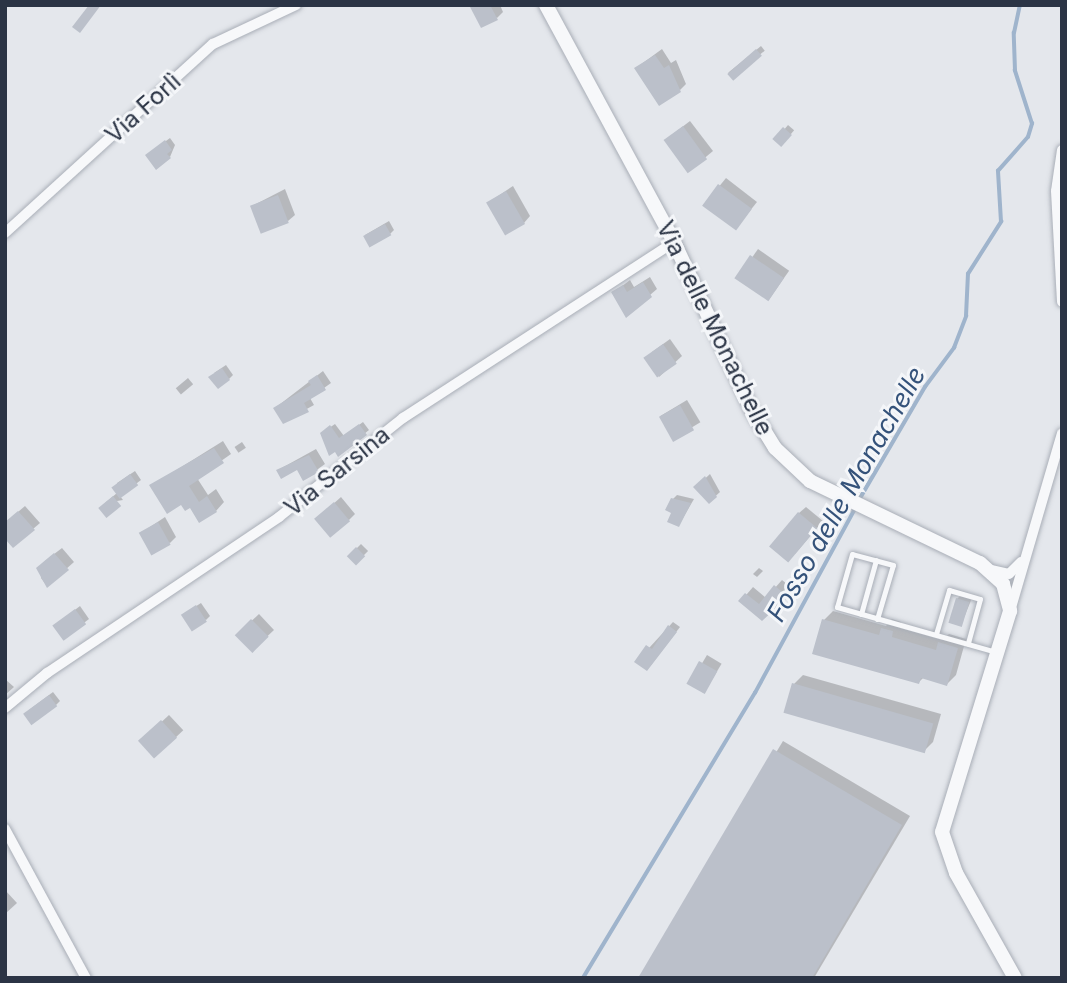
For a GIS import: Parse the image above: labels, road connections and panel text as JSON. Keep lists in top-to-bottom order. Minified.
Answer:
{"streets":{"street":["Via Forlì","Via delle Monachelle","Via Sarsina"]},"crossings":[["Via delle Monachelle","Via Sarsina"]],"water":["Fosso delle Monachelle"]}
